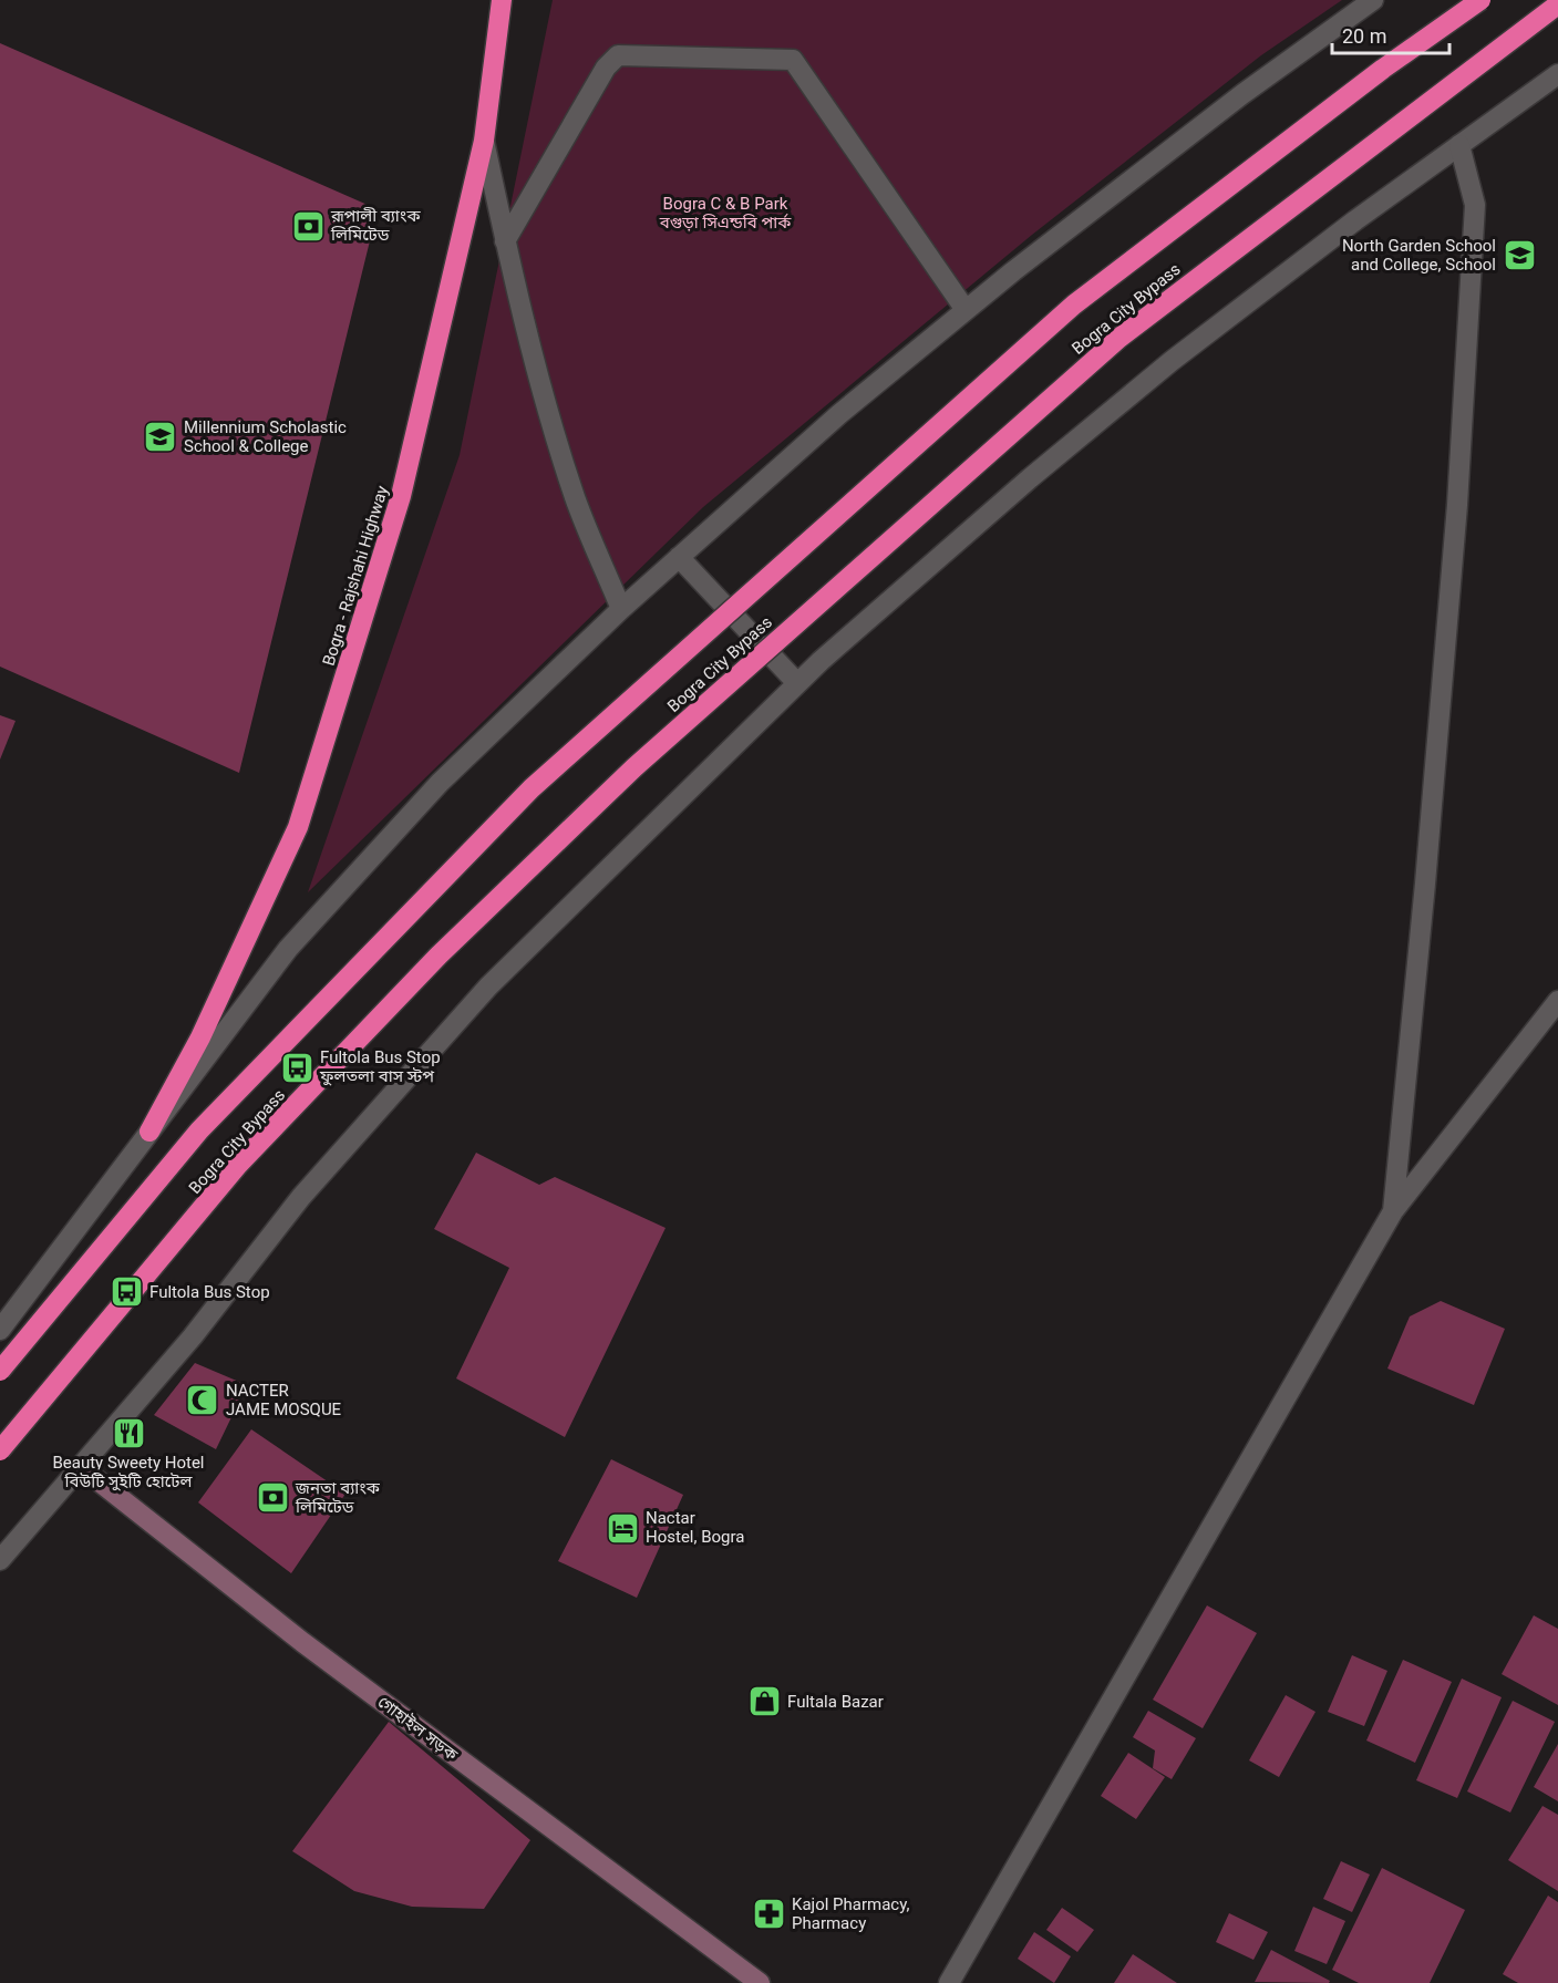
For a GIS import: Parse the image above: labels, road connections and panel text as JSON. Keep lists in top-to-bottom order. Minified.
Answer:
{"streets":{"highway":["Bogra City Bypass","Bogra - Rajshahi Highway"],"main road":["গোহাইল সড়ক"]},"parks":["Bogra C & B Park বগুড়া সিএন্ডবি পার্ক"],"places":{"bank":["রূপালী ব্যাংক লিমিটেড","জনতা ব্যাংক লিমিটেড"],"school or university":["North Garden School and College, School","Millennium Scholastic School & College"],"bus stop":["Fultola Bus Stop ফুলতলা বাস স্টপ","Fultola Bus Stop"],"mosque":["NACTER JAME MOSQUE"],"restaurant":["Beauty Sweety Hotel বিউটি সুইটি হোটেল"],"hotel":["Nactar Hostel, Bogra"],"shop":["Fultala Bazar"],"pharmacy":["Kajol Pharmacy, Pharmacy"]},"scale_bar":"20 m"}
